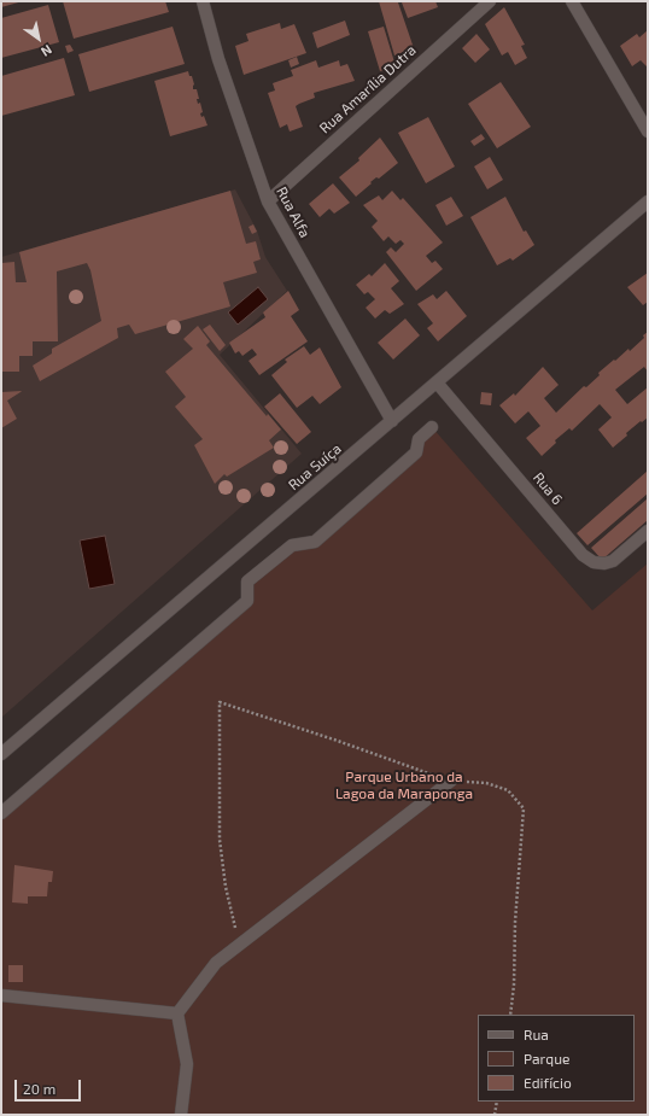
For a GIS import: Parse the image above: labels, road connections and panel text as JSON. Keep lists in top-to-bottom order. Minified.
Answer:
{"streets":{"street":["Rua Amarília Dutra","Rua Alfa","Rua Suíça","Rua 6"]},"crossings":[["Rua Amarília Dutra","Rua Alfa"],["Rua Alfa","Rua Suíça"],["Rua Suíça","Rua 6"]],"parks":["Parque Urbano da Lagoa da Maraponga"],"legend":["Rua","Parque","Edifício"],"scale_bar":"20 m","north":"bottom right"}
